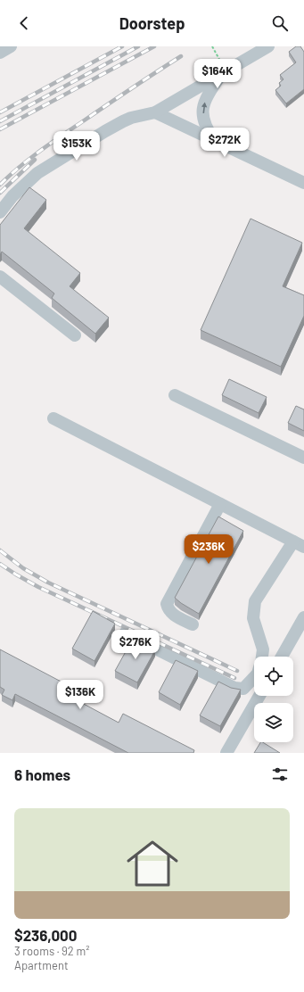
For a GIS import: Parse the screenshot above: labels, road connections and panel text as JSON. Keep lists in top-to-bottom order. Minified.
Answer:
{"page":{"header":"Doorstep","price":["$164K","$272K","$153K","$236K","$276K","$136K"],"heading":"6 homes","list":[{"name":"$236,000","note":"3 rooms · 92 m² · Apartment"}]}}
